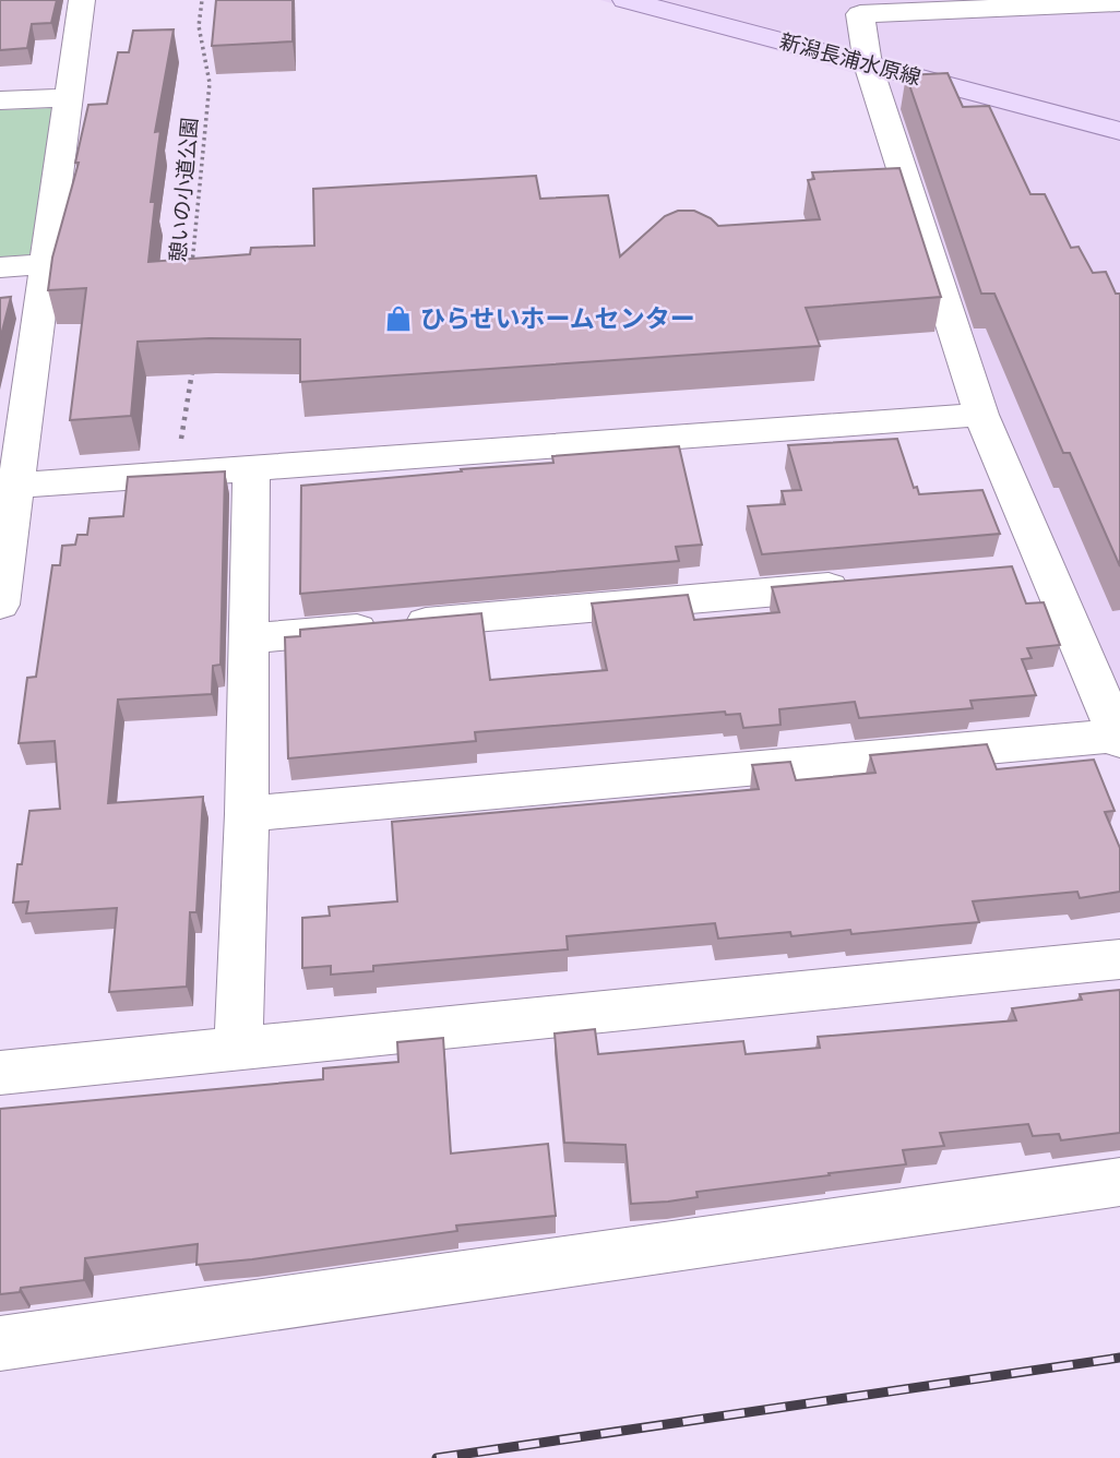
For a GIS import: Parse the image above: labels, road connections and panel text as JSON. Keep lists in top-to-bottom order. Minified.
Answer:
{"streets":{"main road":["新潟長浦水原線"],"path":["憩いの小道公園"]},"places":{"shop":["ひらせいホームセンター"]}}
